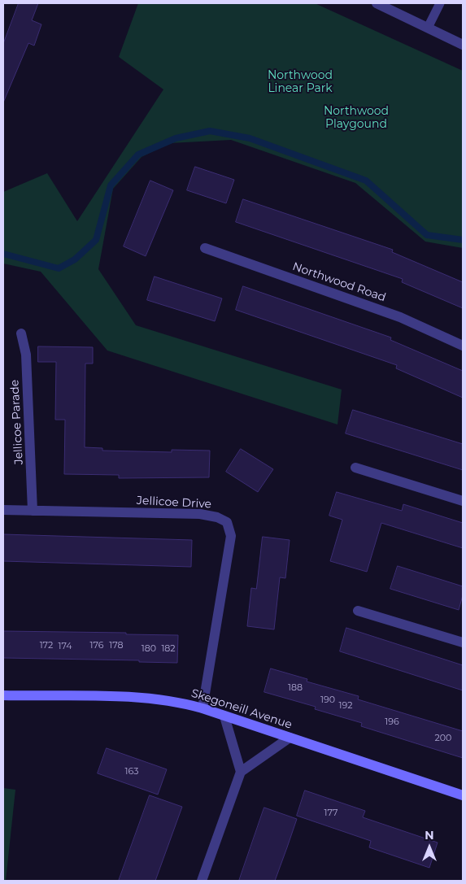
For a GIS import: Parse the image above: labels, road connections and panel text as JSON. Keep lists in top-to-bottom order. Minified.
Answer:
{"streets":{"street":["Northwood Road","Jellicoe Parade","Jellicoe Drive","Skegoneill Avenue"]},"crossings":[["Jellicoe Parade","Jellicoe Drive"],["Jellicoe Drive","Skegoneill Avenue"]],"parks":["Northwood Linear Park","Northwood Playgound"],"house_numbers":["172","176","178","174","180","182","188","190","192","196","200","163","177"],"north":"top"}
